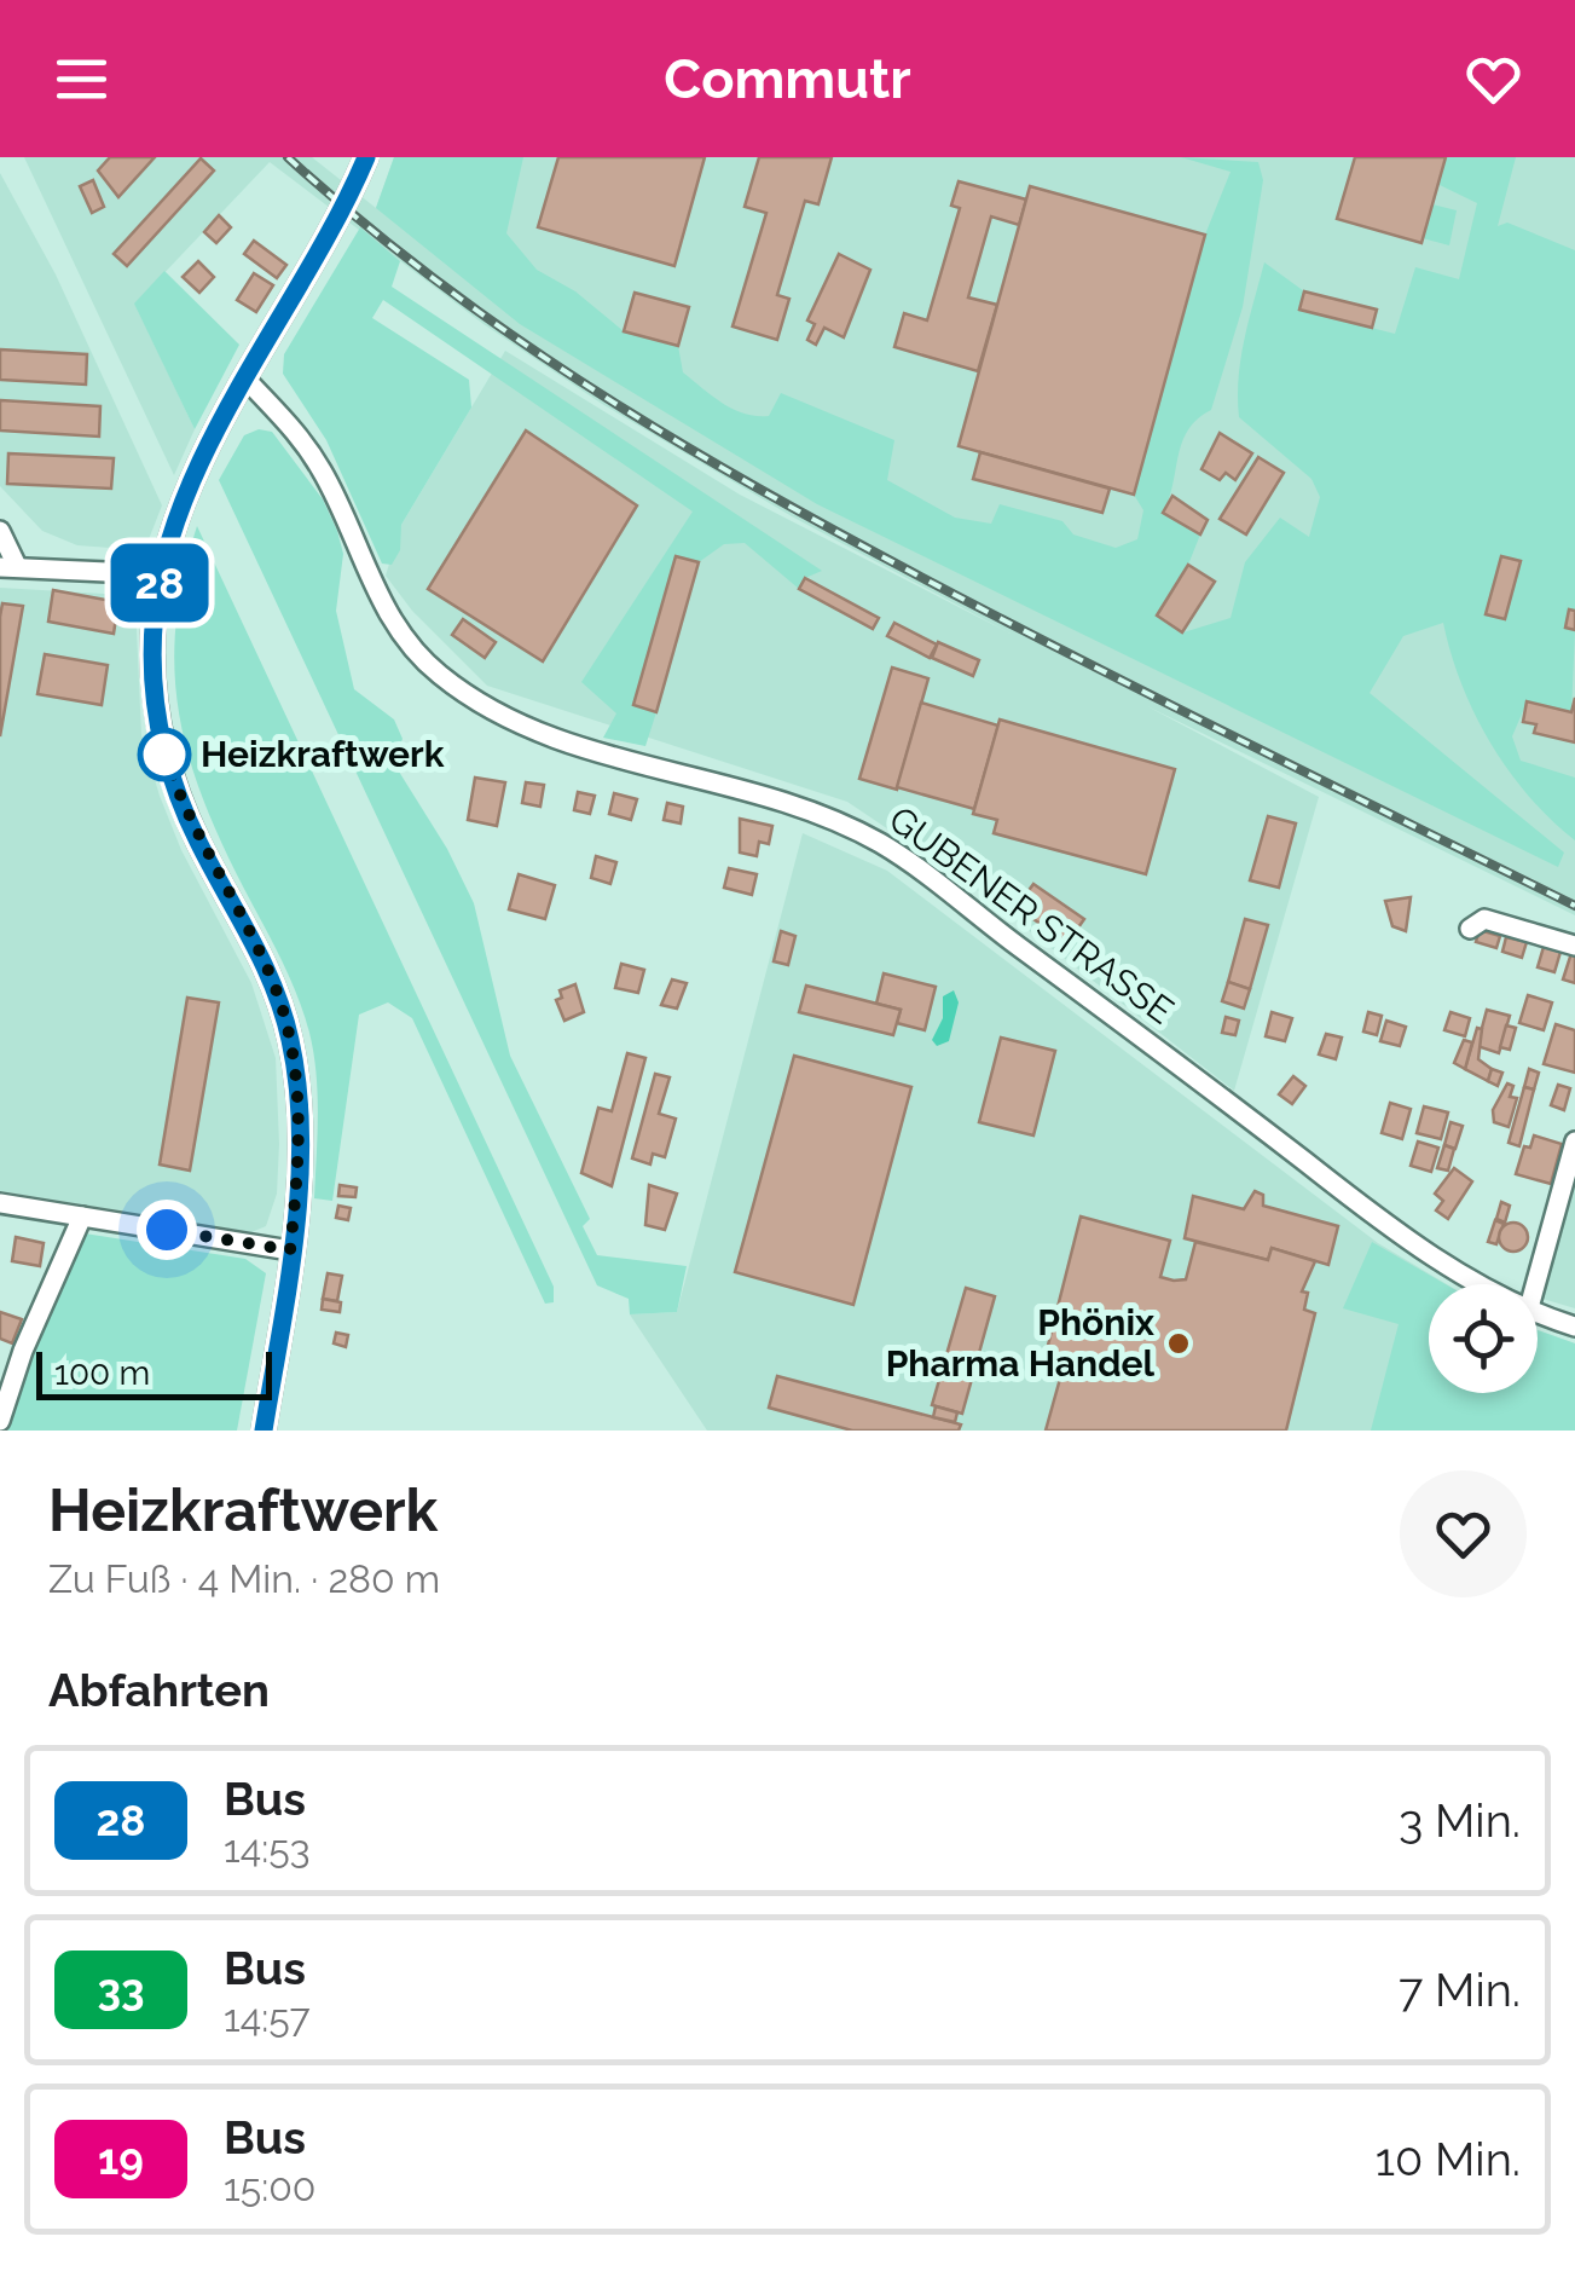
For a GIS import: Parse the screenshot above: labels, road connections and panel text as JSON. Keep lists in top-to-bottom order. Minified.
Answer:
{"streets":{"street":["GUBENER STRASSE"]},"places":["Heizkraftwerk","Phönix Pharma Handel"],"lines":["bus line 28"],"scale_bar":"100 m","page":{"header":"Commutr","on_map":"28","scale":"100 m","heading":[["Heizkraftwerk","Zu Fuß · 4 Min. · 280 m"],"Abfahrten"],"list":[{"mark":"28","name":"Bus","note":"14:53","value":"3 Min."},{"mark":"33","name":"Bus","note":"14:57","value":"7 Min."},{"mark":"19","name":"Bus","note":"15:00","value":"10 Min."}]}}
